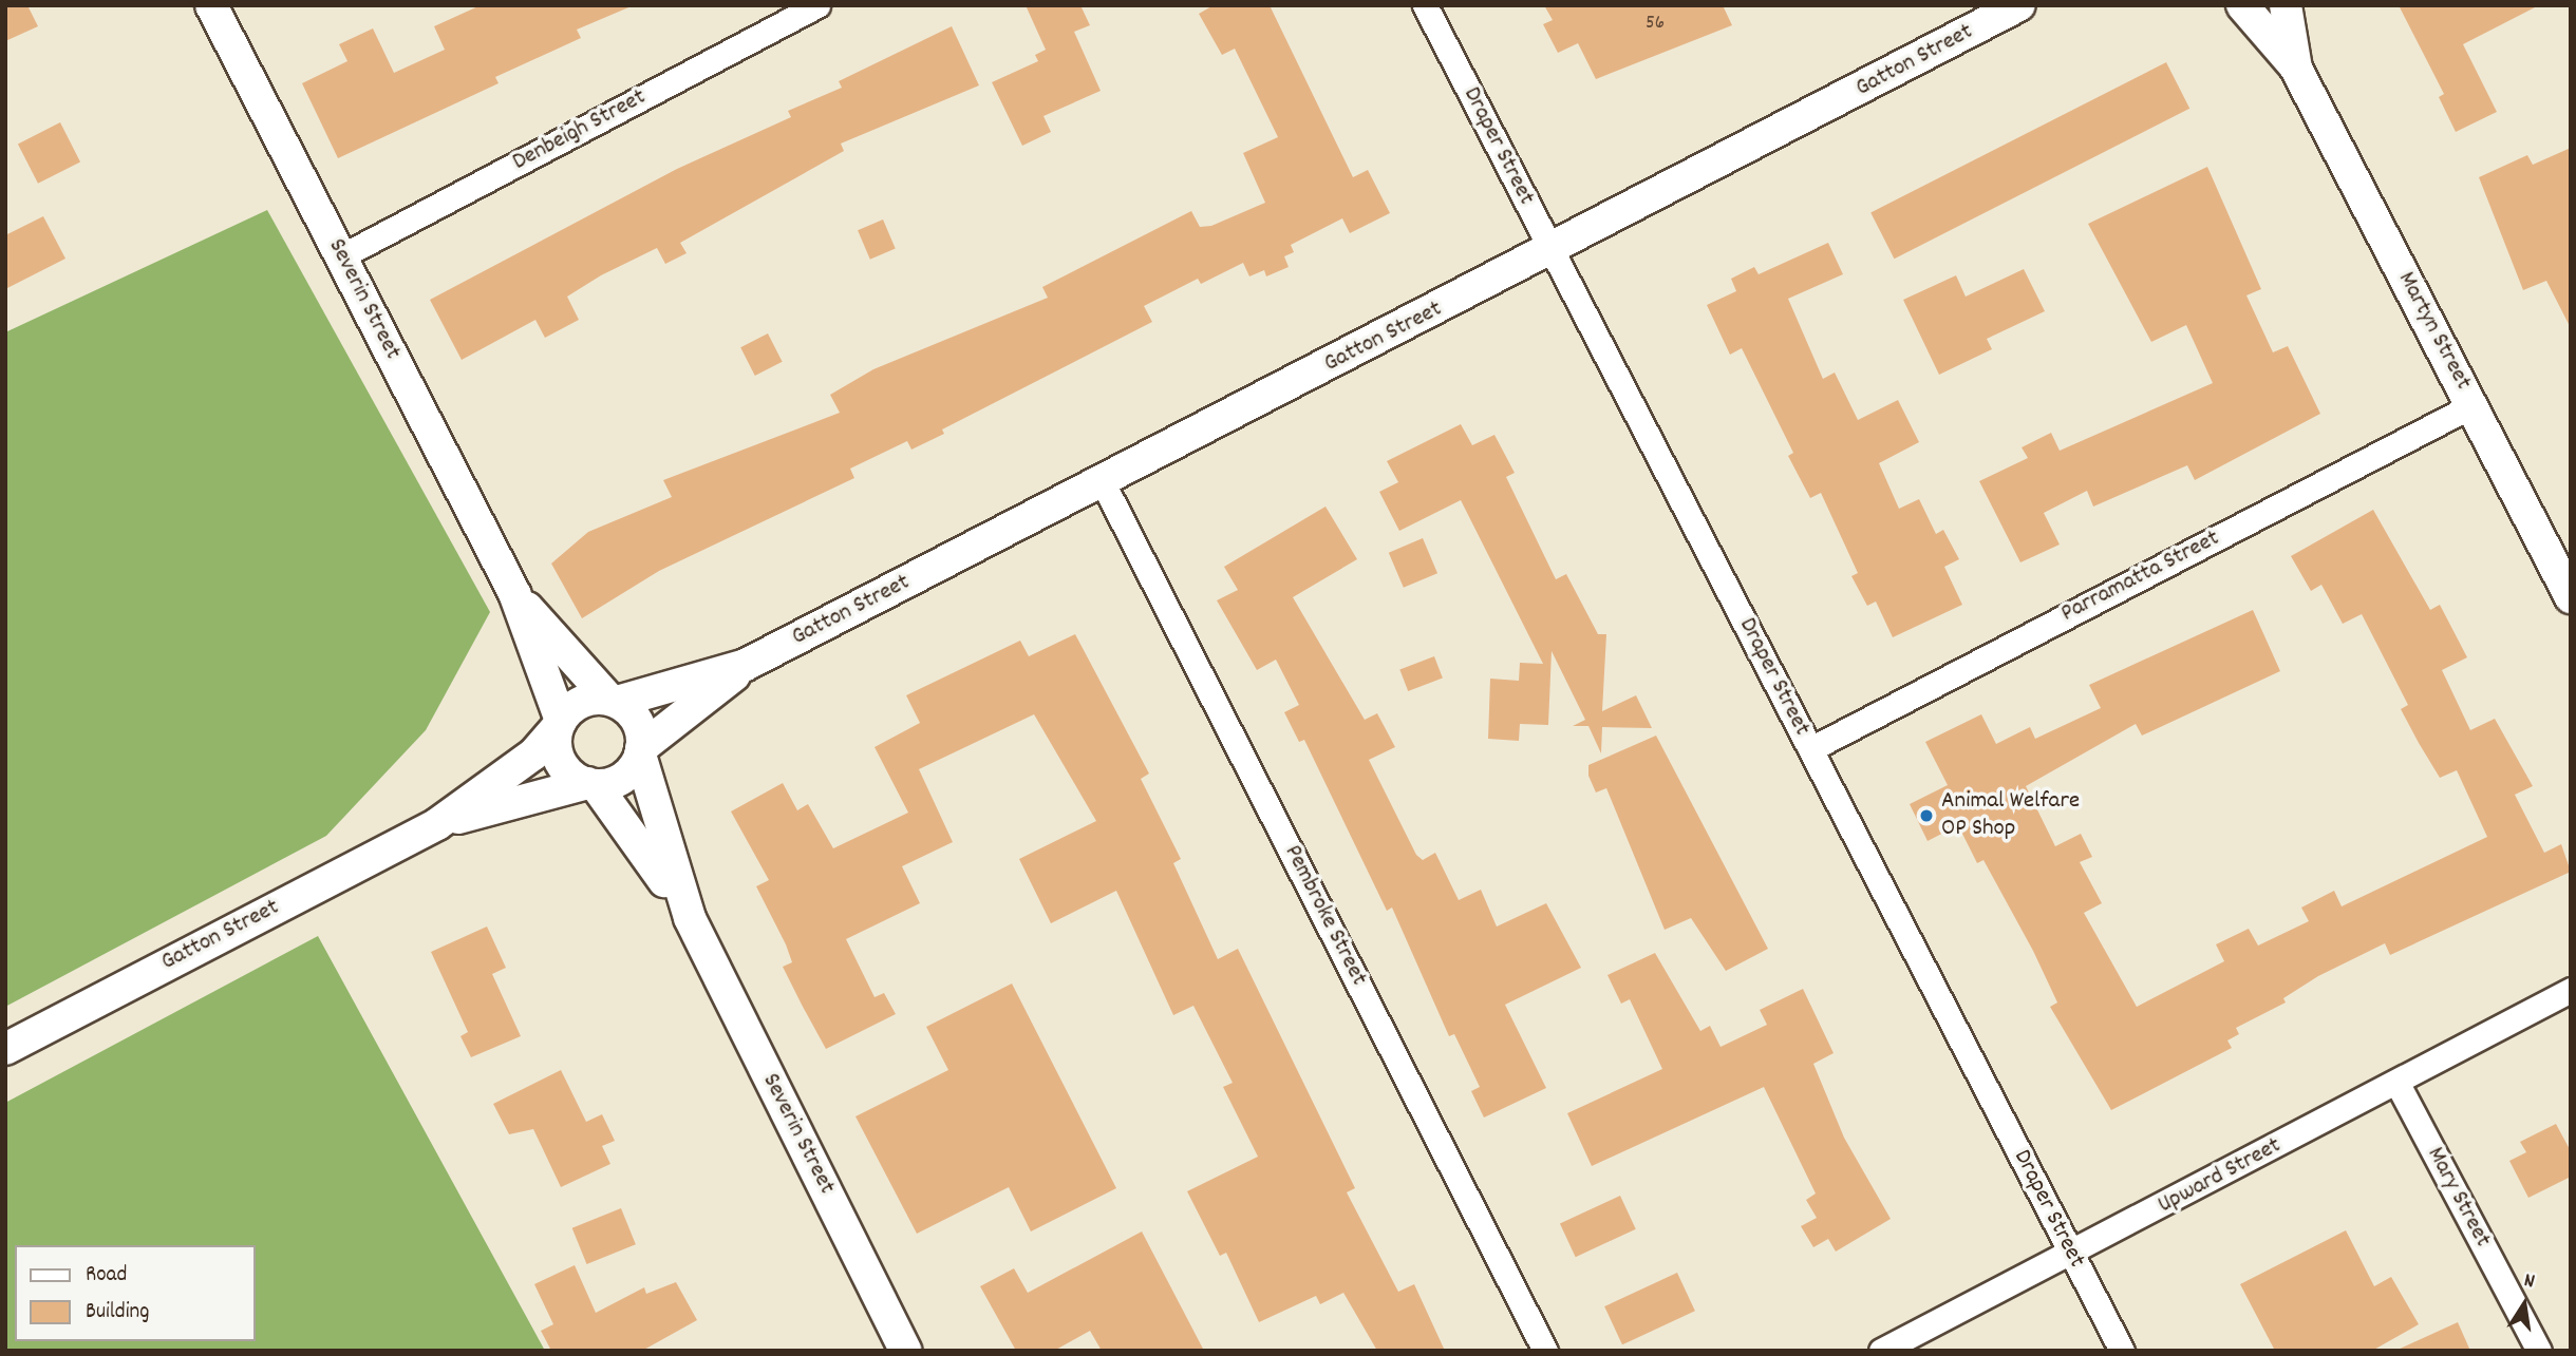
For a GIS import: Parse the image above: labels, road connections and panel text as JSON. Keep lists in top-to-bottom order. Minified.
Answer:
{"streets":{"street":["Gatton Street","Denbeigh Street","Draper Street","Severin Street","Martyn Street","Parramatta Street","Pembroke Street","Upward Street","Mary Street"]},"crossings":[["Gatton Street","Draper Street"],["Gatton Street","Severin Street"],["Gatton Street","Pembroke Street"],["Denbeigh Street","Severin Street"],["Draper Street","Parramatta Street"],["Draper Street","Upward Street"],["Martyn Street","Parramatta Street"],["Upward Street","Mary Street"]],"places":["Animal Welfare OP Shop"],"house_numbers":["56"],"legend":["Road","Building"],"north":"top"}
